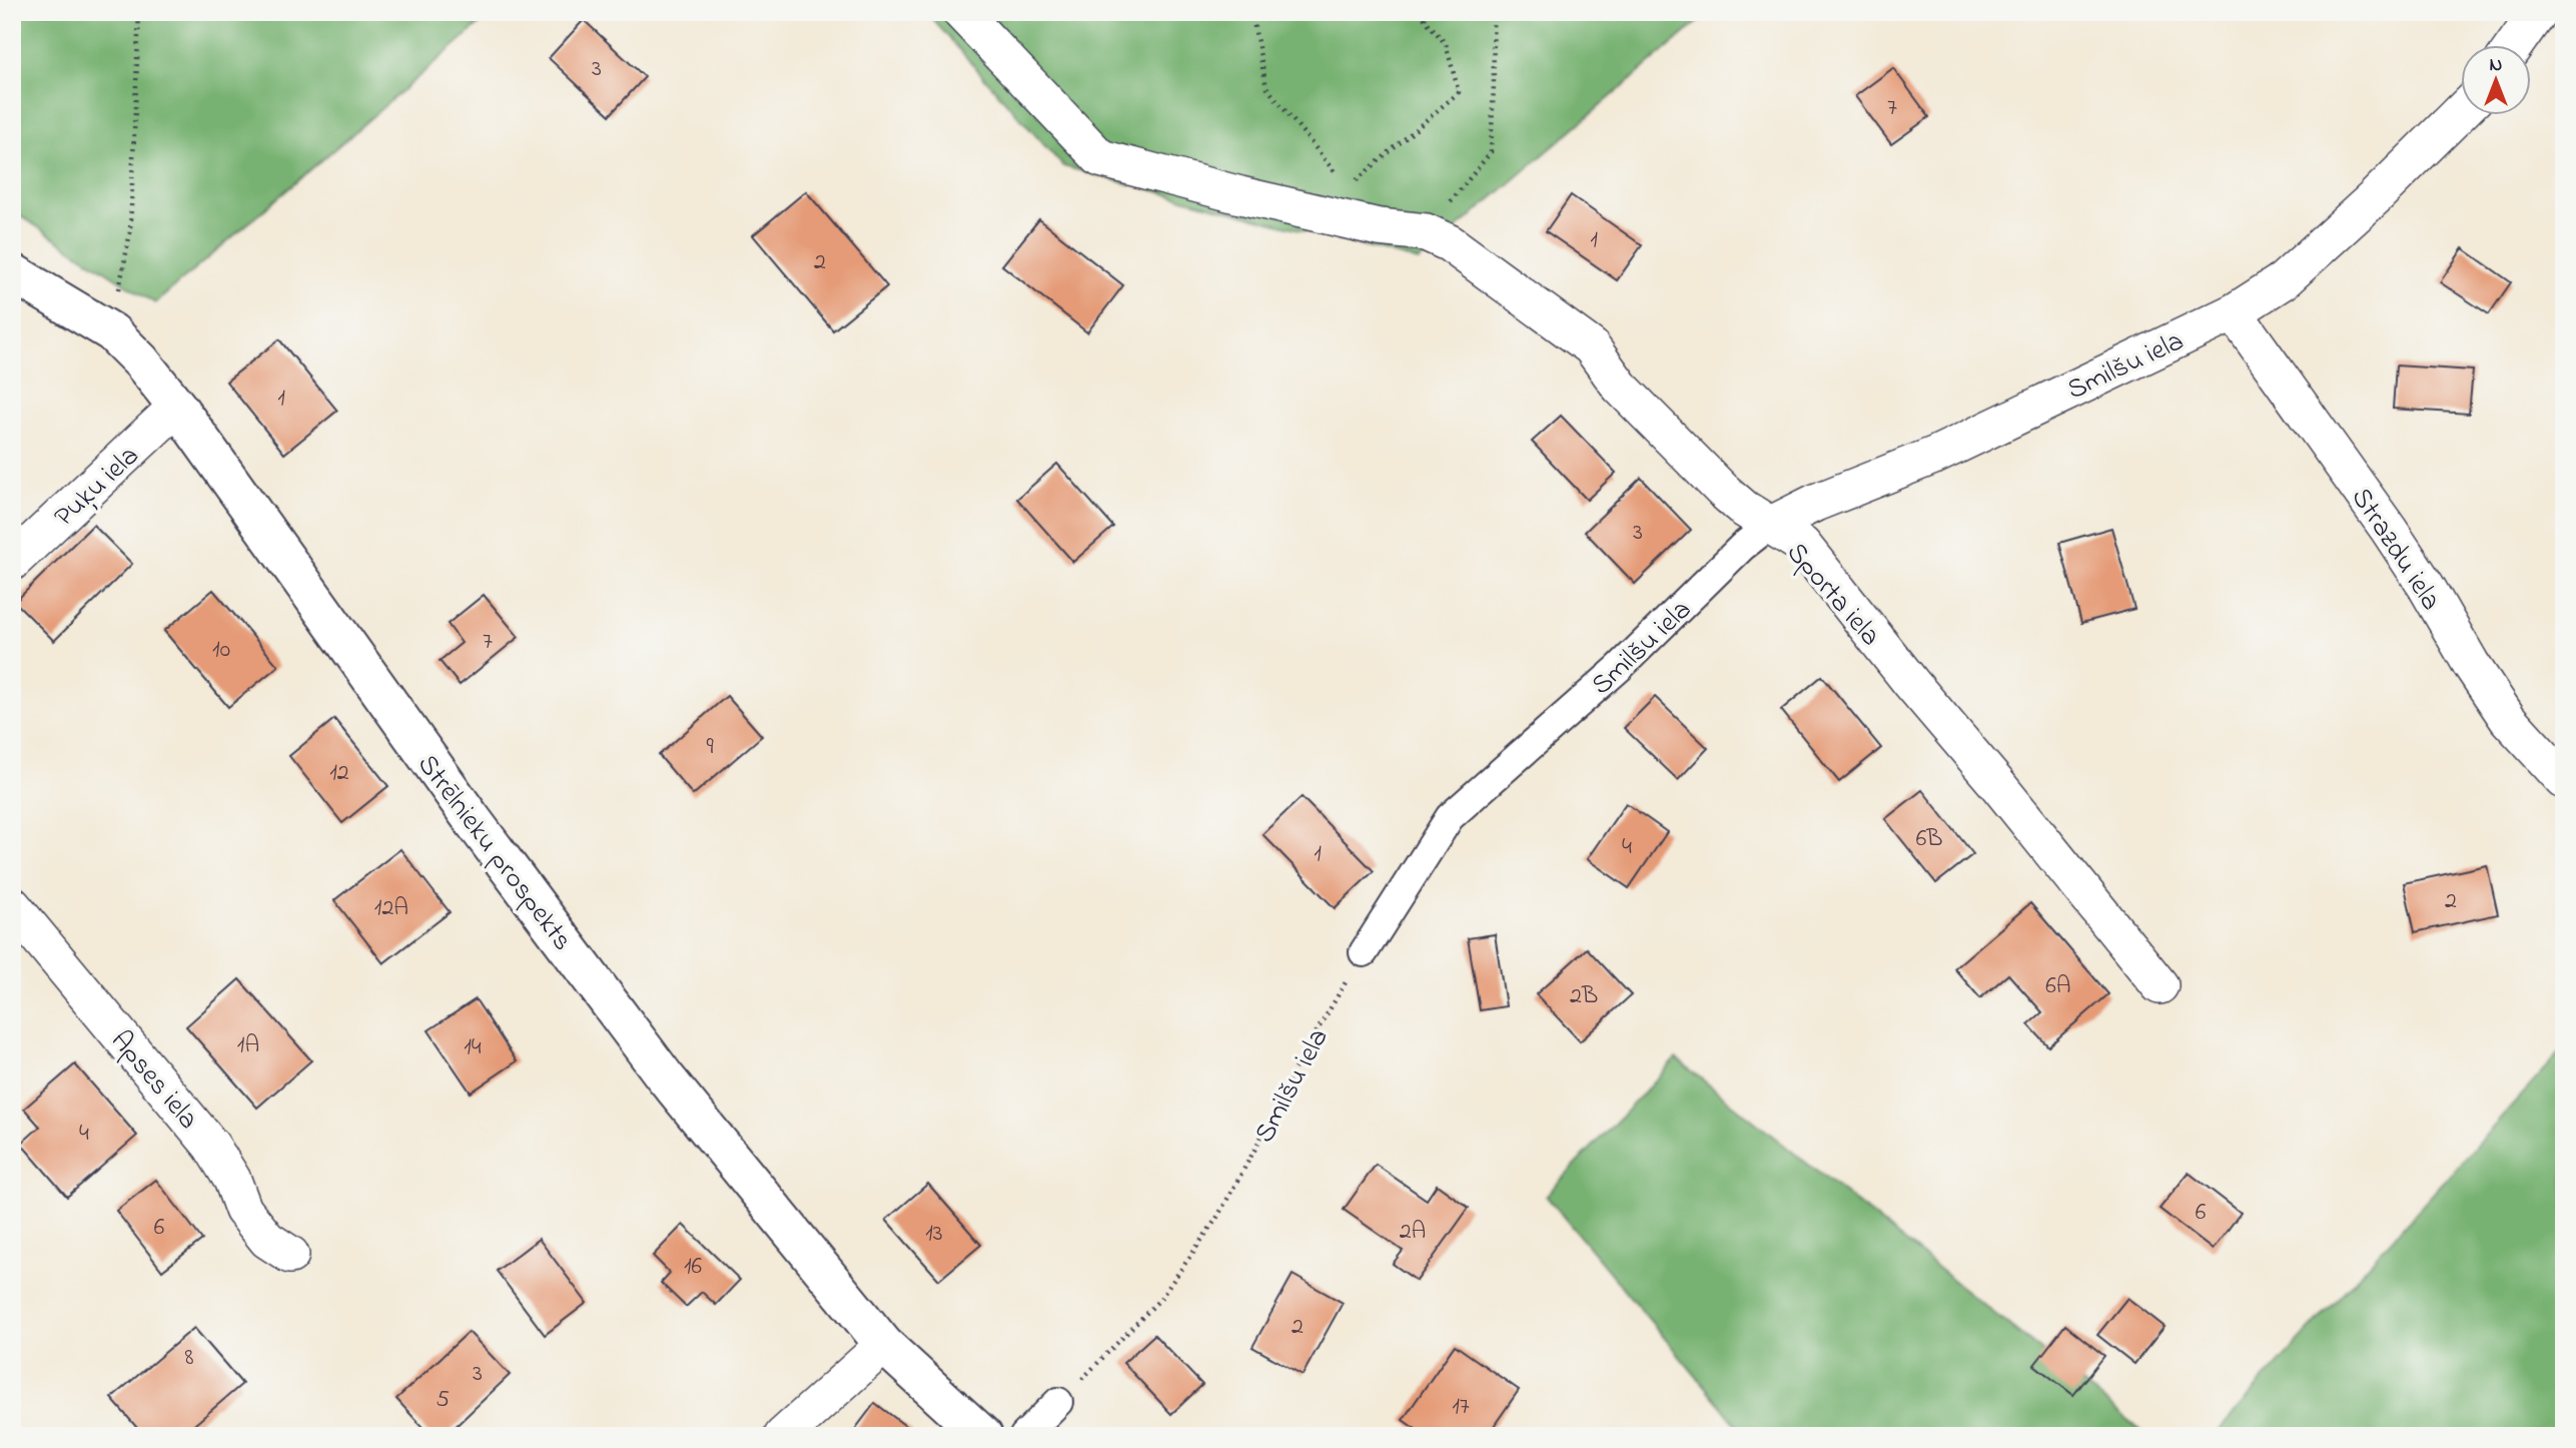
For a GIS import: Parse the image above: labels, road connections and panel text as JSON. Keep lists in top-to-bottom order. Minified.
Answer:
{"streets":{"street":["Smilšu iela","Puķu iela","Strazdu iela","Sporta iela","Strēlnieku prospekts","Apses iela"]},"crossings":[["Smilšu iela","Strazdu iela"],["Smilšu iela","Sporta iela"],["Puķu iela","Strēlnieku prospekts"]],"house_numbers":["3","7","1","2","1","3","7","10","9","12","6B","4","1","2","12A","6A","2B","1A","14","4","6","6","2A","13","16","2","8","3","5","17"],"north":"top"}
